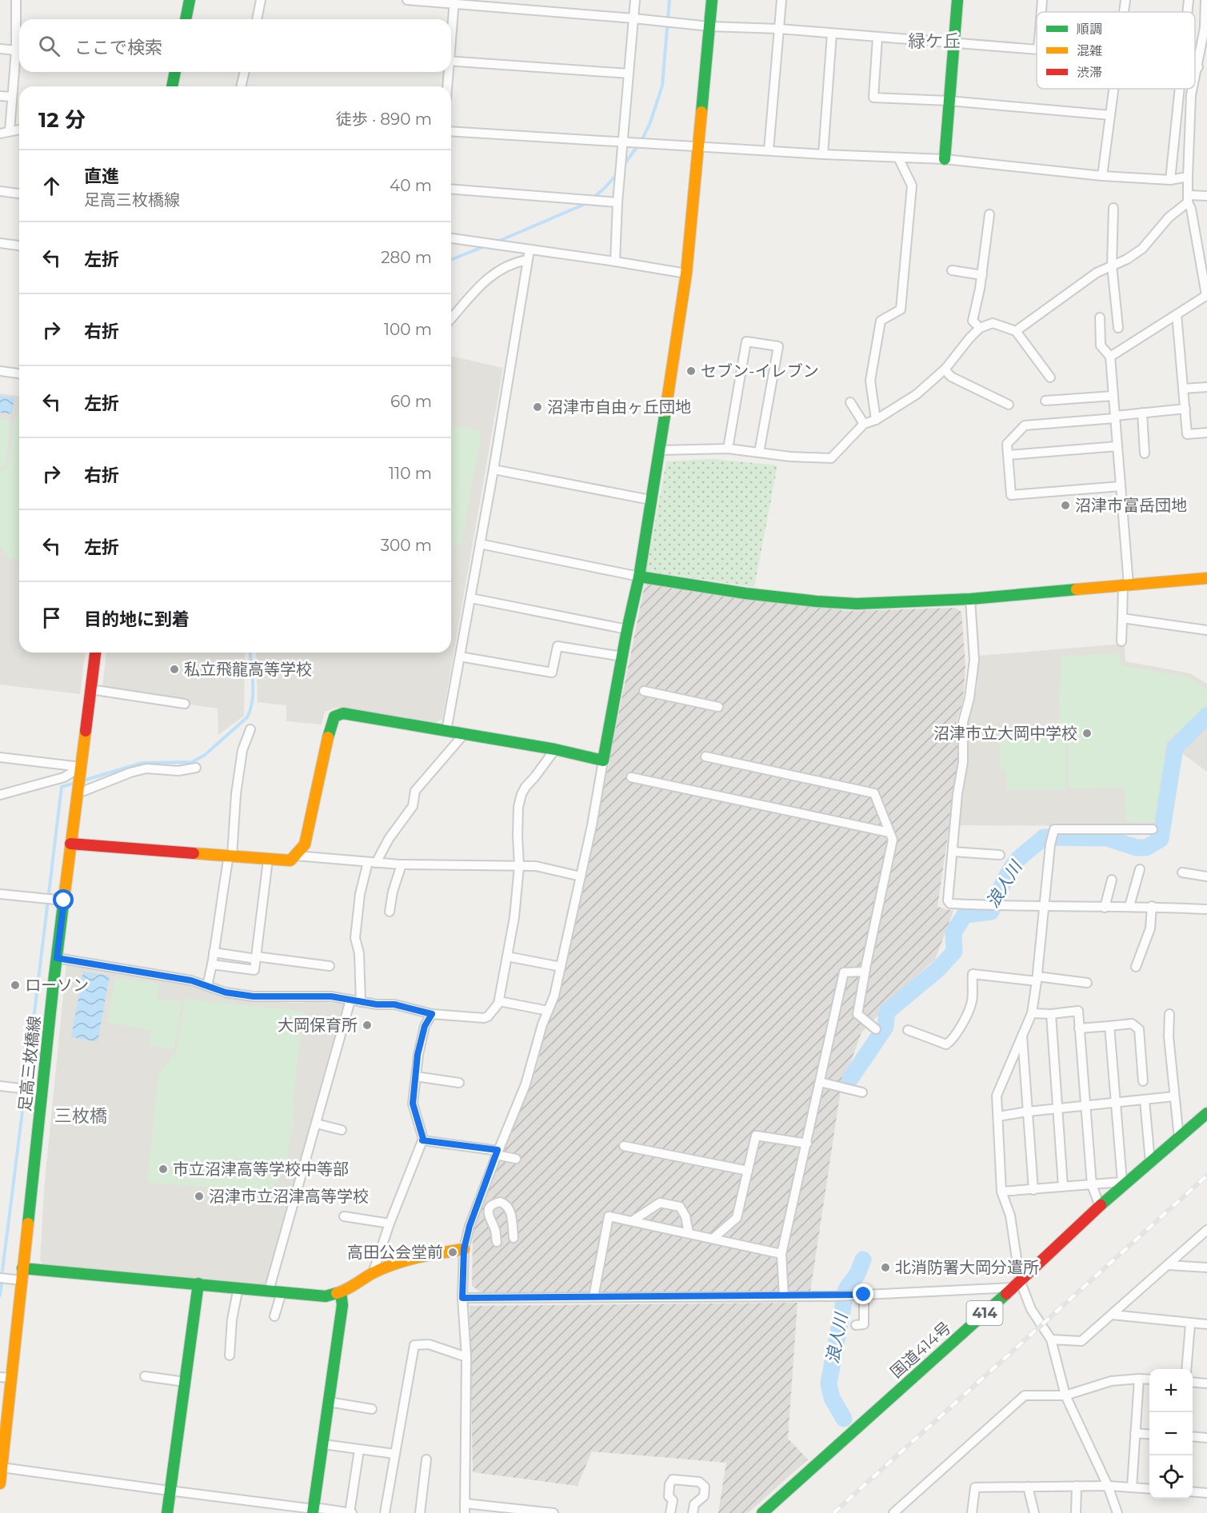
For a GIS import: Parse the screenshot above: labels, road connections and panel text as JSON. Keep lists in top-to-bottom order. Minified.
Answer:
{"streets":{"main road":["足高三枚橋線","414","国道414号"]},"districts":["緑ケ丘","三枚橋"],"water":["浪人川"],"places":["セブン-イレブン","沼津市自由ヶ丘団地","沼津市富岳団地","私立飛龍高等学校","沼津市立大岡中学校","ローソン","大岡保育所","市立沼津高等学校中等部","沼津市立沼津高等学校","高田公会堂前","北消防署大岡分遣所"],"legend":["順調","混雑","渋滞"],"page":{"search":"ここで検索","heading":["12 分","徒歩 · 890 m"],"list":[["直進","足高三枚橋線","40 m"],["左折","280 m"],["右折","100 m"],["左折","60 m"],["右折","110 m"],["左折","300 m"],"目的地に到着"],"map_buttons":["+","−"]}}
